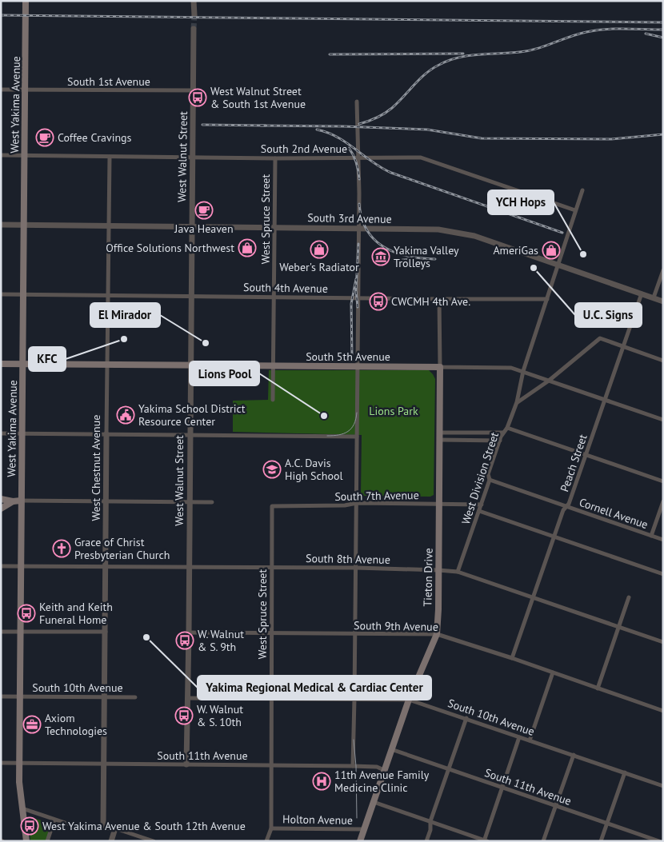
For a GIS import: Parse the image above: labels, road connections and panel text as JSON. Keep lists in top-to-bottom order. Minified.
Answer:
{"streets":{"main road":["West Yakima Avenue","South 5th Avenue","Tieton Drive"],"street":["South 1st Avenue","South 2nd Avenue","West Walnut Street","South 3rd Avenue","West Spruce Street","South 4th Avenue","Peach Street","West Chestnut Avenue","West Division Street","South 7th Avenue","Cornell Avenue","South 8th Avenue","South 9th Avenue","South 10th Avenue","South 11th Avenue","Holton Avenue"]},"crossings":[["South 1st Avenue","West Yakima Avenue"],["South 1st Avenue","West Walnut Street"],["West Yakima Avenue","South 2nd Avenue"],["West Yakima Avenue","South 3rd Avenue"],["West Yakima Avenue","South 4th Avenue"],["West Yakima Avenue","South 5th Avenue"],["West Yakima Avenue","South 8th Avenue"],["West Yakima Avenue","South 10th Avenue"],["West Yakima Avenue","South 11th Avenue"],["South 2nd Avenue","West Walnut Street"],["South 2nd Avenue","West Spruce Street"],["South 2nd Avenue","West Chestnut Avenue"],["South 2nd Avenue","West Division Street"],["West Walnut Street","South 3rd Avenue"],["West Walnut Street","South 4th Avenue"],["West Walnut Street","South 5th Avenue"],["West Walnut Street","South 8th Avenue"],["West Walnut Street","South 9th Avenue"],["West Walnut Street","South 10th Avenue"],["West Walnut Street","South 11th Avenue"],["South 3rd Avenue","West Spruce Street"],["South 3rd Avenue","Peach Street"],["South 3rd Avenue","West Chestnut Avenue"],["South 3rd Avenue","West Division Street"],["West Spruce Street","South 4th Avenue"],["West Spruce Street","South 5th Avenue"],["West Spruce Street","South 7th Avenue"],["West Spruce Street","South 8th Avenue"],["West Spruce Street","South 9th Avenue"],["West Spruce Street","South 10th Avenue"],["West Spruce Street","South 11th Avenue"],["West Spruce Street","Holton Avenue"],["South 4th Avenue","West Chestnut Avenue"],["South 4th Avenue","West Division Street"],["South 4th Avenue","Tieton Drive"],["South 5th Avenue","Peach Street"],["South 5th Avenue","West Chestnut Avenue"],["South 5th Avenue","West Division Street"],["South 5th Avenue","Tieton Drive"],["Peach Street","Cornell Avenue"],["Peach Street","South 8th Avenue"],["Peach Street","South 9th Avenue"],["West Chestnut Avenue","South 8th Avenue"],["West Chestnut Avenue","South 10th Avenue"],["West Chestnut Avenue","South 11th Avenue"],["West Division Street","South 7th Avenue"],["West Division Street","Cornell Avenue"],["West Division Street","South 8th Avenue"],["South 7th Avenue","Tieton Drive"],["South 8th Avenue","Tieton Drive"],["Tieton Drive","South 9th Avenue"],["Tieton Drive","South 10th Avenue"],["Tieton Drive","South 11th Avenue"],["Tieton Drive","Holton Avenue"]],"parks":["Lions Park"],"places":{"bus stop":["West Walnut Street & South 1st Avenue","CWCMH 4th Ave.","Keith and Keith Funeral Home","W. Walnut & S. 9th","W. Walnut & S. 10th","West Yakima Avenue & South 12th Avenue"],"cafe":["Coffee Cravings","Java Heaven"],"shop":["Office Solutions Northwest","Weber's Radiator","AmeriGas"],"other":["YCH Hops","U.C. Signs","KFC","El Mirador","Lions Pool","Yakima Regional Medical & Cardiac Center"],"museum":["Yakima Valley Trolleys"],"public building":["Yakima School District Resource Center"],"school or university":["A.C. Davis High School"],"church":["Grace of Christ Presbyterian Church"],"office":["Axiom Technologies"],"hospital":["11th Avenue Family Medicine Clinic"]}}
